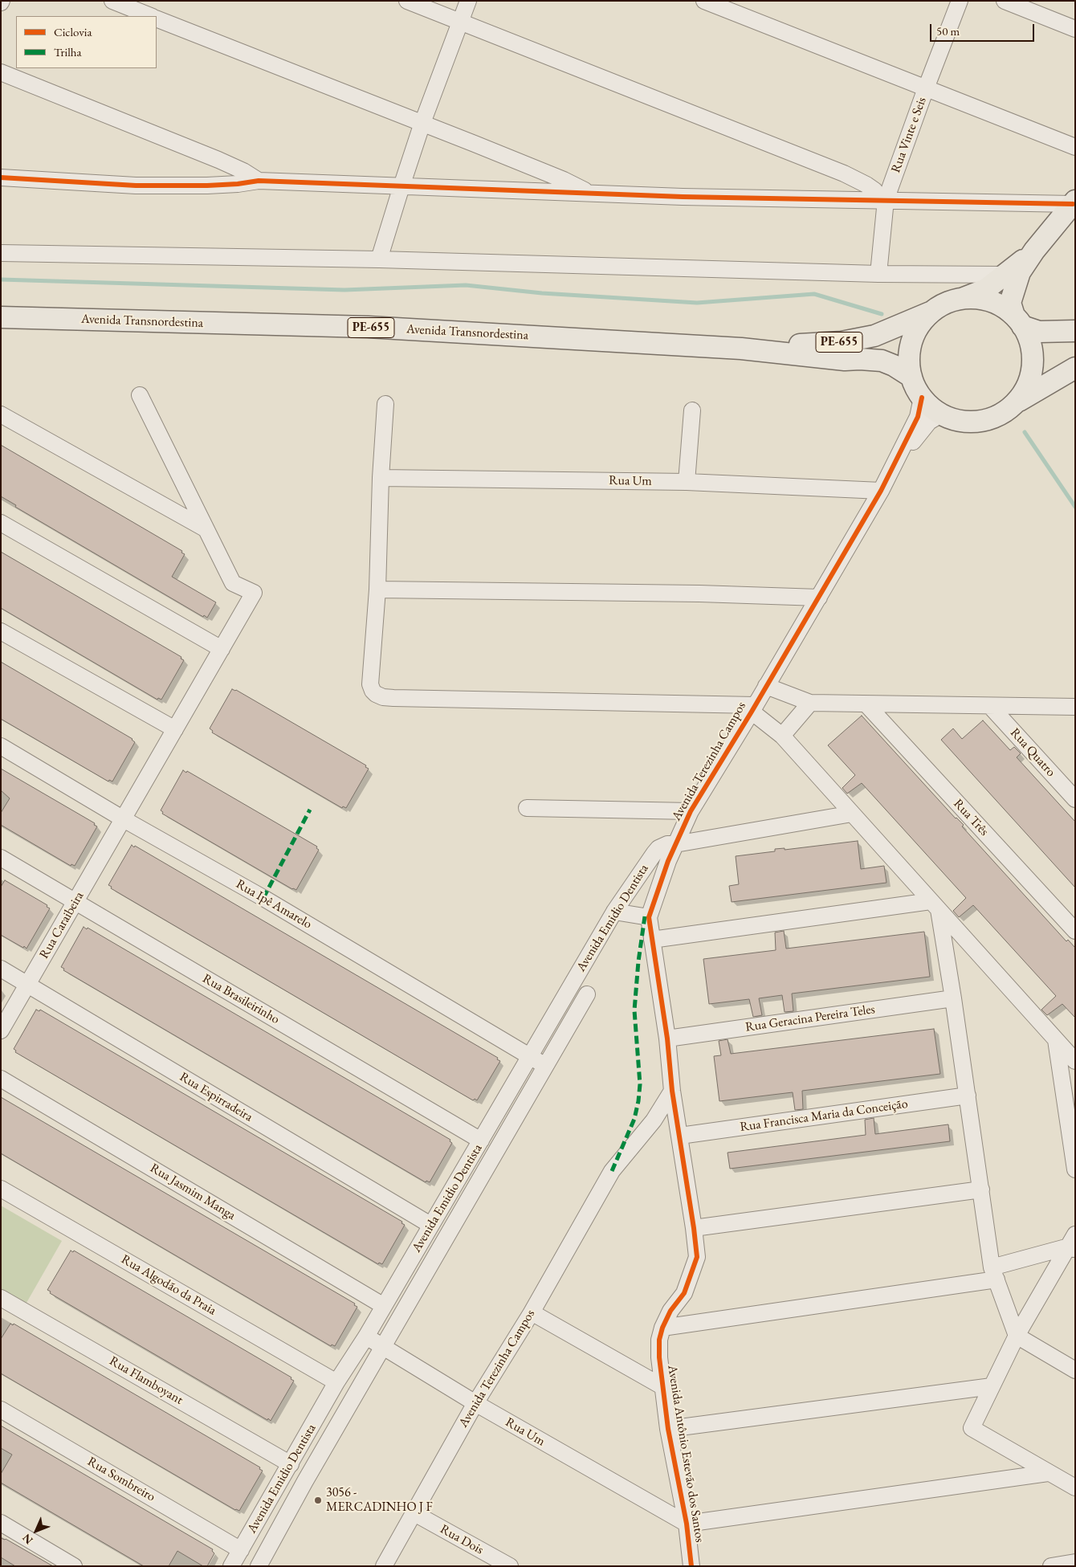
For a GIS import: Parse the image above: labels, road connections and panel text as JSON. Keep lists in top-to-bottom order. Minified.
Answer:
{"streets":{"main road":["Avenida Transnordestina","PE-655"],"street":["Rua Vinte e Seis","Rua Um","Rua Quatro","Avenida Terezinha Campos","Rua Três","Rua Ipê Amarelo","Avenida Emidio Dentista","Rua Caraibeira","Rua Brasileirinho","Rua Geracina Pereira Teles","Rua Espirradeira","Rua Francisca Maria da Conceição","Rua Jasmim Manga","Rua Algodão da Praia","Rua Flamboyant","Avenida Antônio Estevão dos Santos","Rua Sombreiro","Rua Dois"]},"crossings":[["Rua Um","Avenida Terezinha Campos"],["Rua Um","Avenida Emidio Dentista"],["Rua Um","Avenida Antônio Estevão dos Santos"],["Avenida Terezinha Campos","Avenida Emidio Dentista"],["Avenida Terezinha Campos","Rua Geracina Pereira Teles"],["Avenida Terezinha Campos","Avenida Antônio Estevão dos Santos"],["Avenida Terezinha Campos","Rua Dois"],["Rua Ipê Amarelo","Avenida Emidio Dentista"],["Rua Ipê Amarelo","Rua Caraibeira"],["Avenida Emidio Dentista","Rua Brasileirinho"],["Avenida Emidio Dentista","Rua Espirradeira"],["Avenida Emidio Dentista","Rua Jasmim Manga"],["Avenida Emidio Dentista","Rua Algodão da Praia"],["Avenida Emidio Dentista","Rua Flamboyant"],["Avenida Emidio Dentista","Rua Sombreiro"],["Rua Caraibeira","Rua Brasileirinho"],["Rua Caraibeira","Rua Espirradeira"],["Rua Francisca Maria da Conceição","Avenida Antônio Estevão dos Santos"]],"places":["3056 - MERCADINHO J F"],"legend":["Ciclovia","Trilha"],"scale_bar":"50 m","north":"bottom left"}
